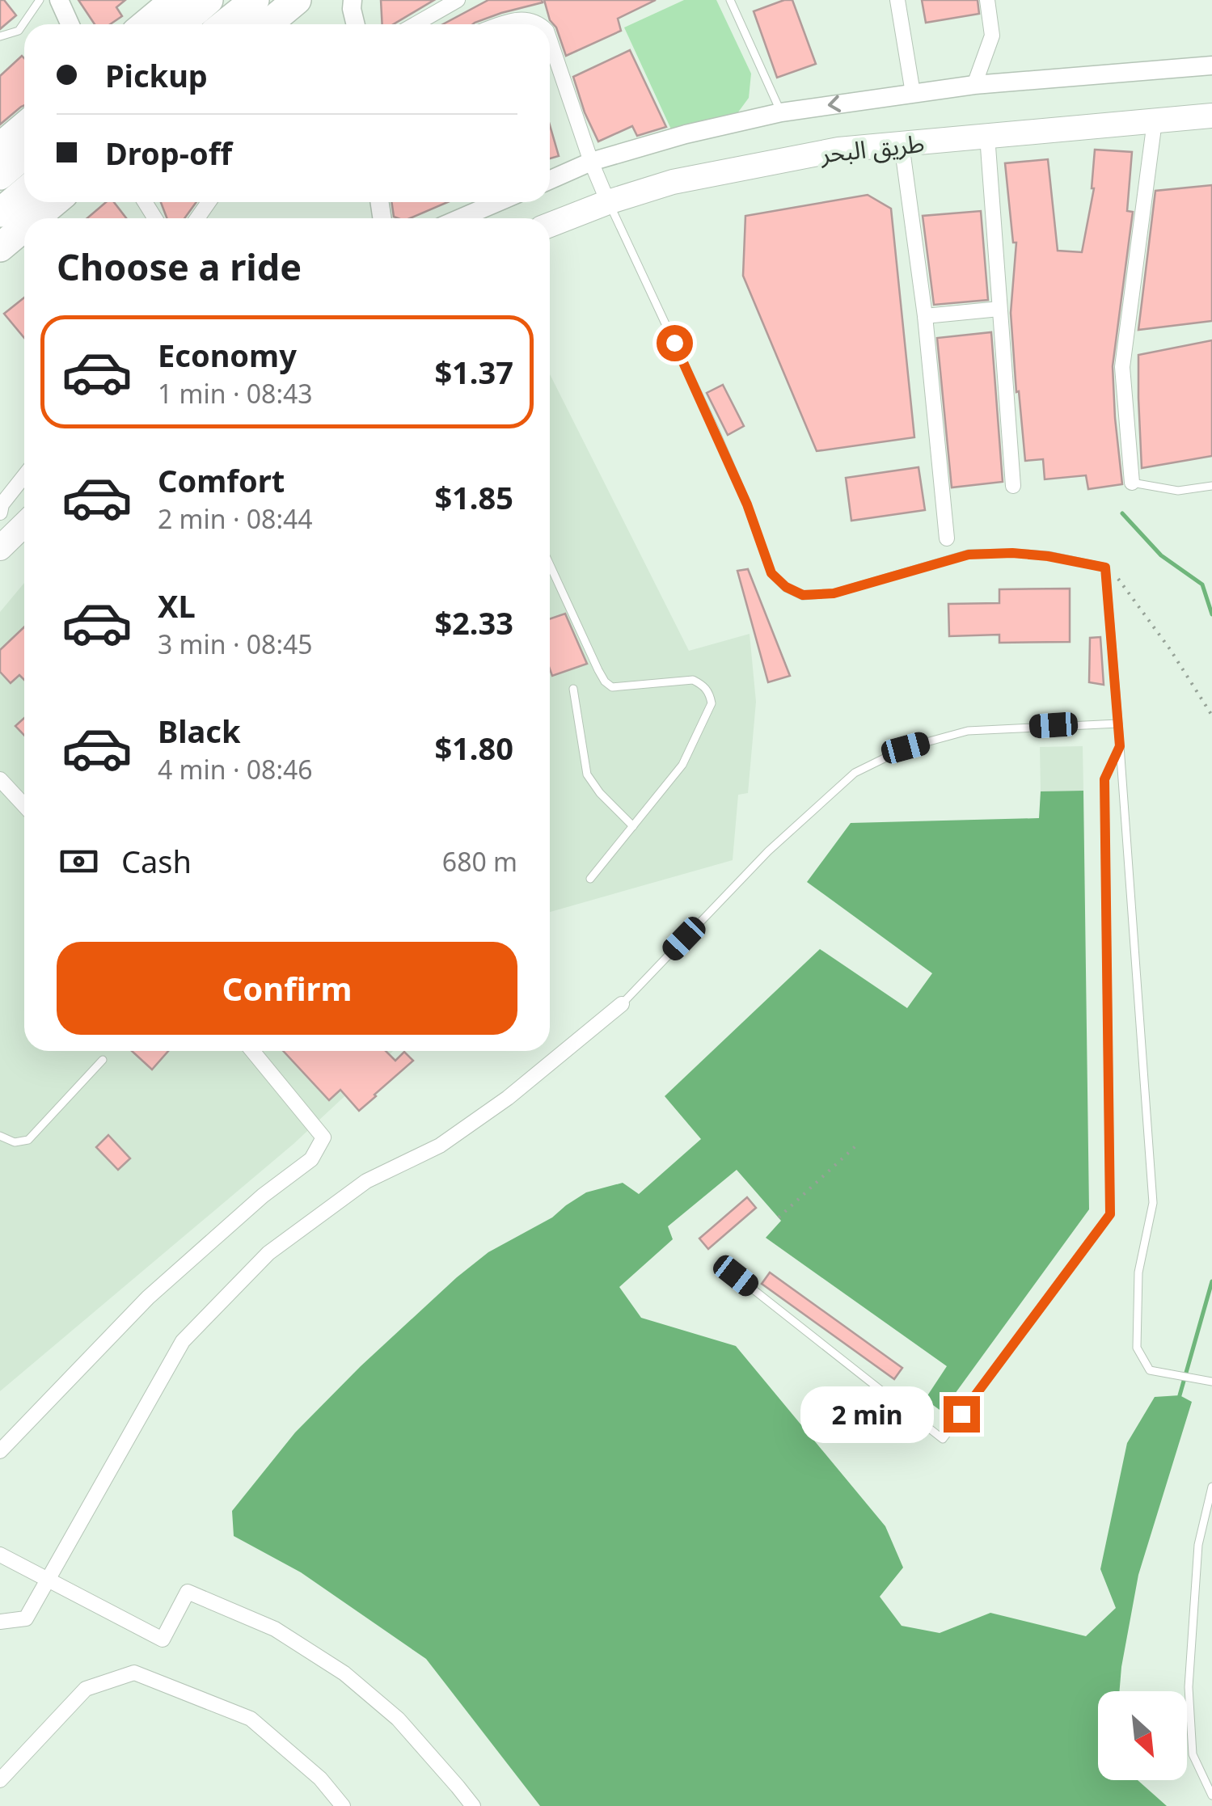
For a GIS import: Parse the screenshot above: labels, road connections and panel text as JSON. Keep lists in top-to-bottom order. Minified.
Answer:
{"streets":{"highway":["طريق البحر"]},"north":"bottom right","page":{"banner":["Pickup","Drop-off"],"heading":"Choose a ride","list":[{"name":"Economy","note":"1 min · 08:43","value":"$1.37"},{"name":"Comfort","note":"2 min · 08:44","value":"$1.85"},{"name":"XL","note":"3 min · 08:45","value":"$2.33"},{"name":"Black","note":"4 min · 08:46","value":"$1.80"}],"pay":["Cash","680 m"],"buttons":"Confirm","bubble":"2 min"}}
